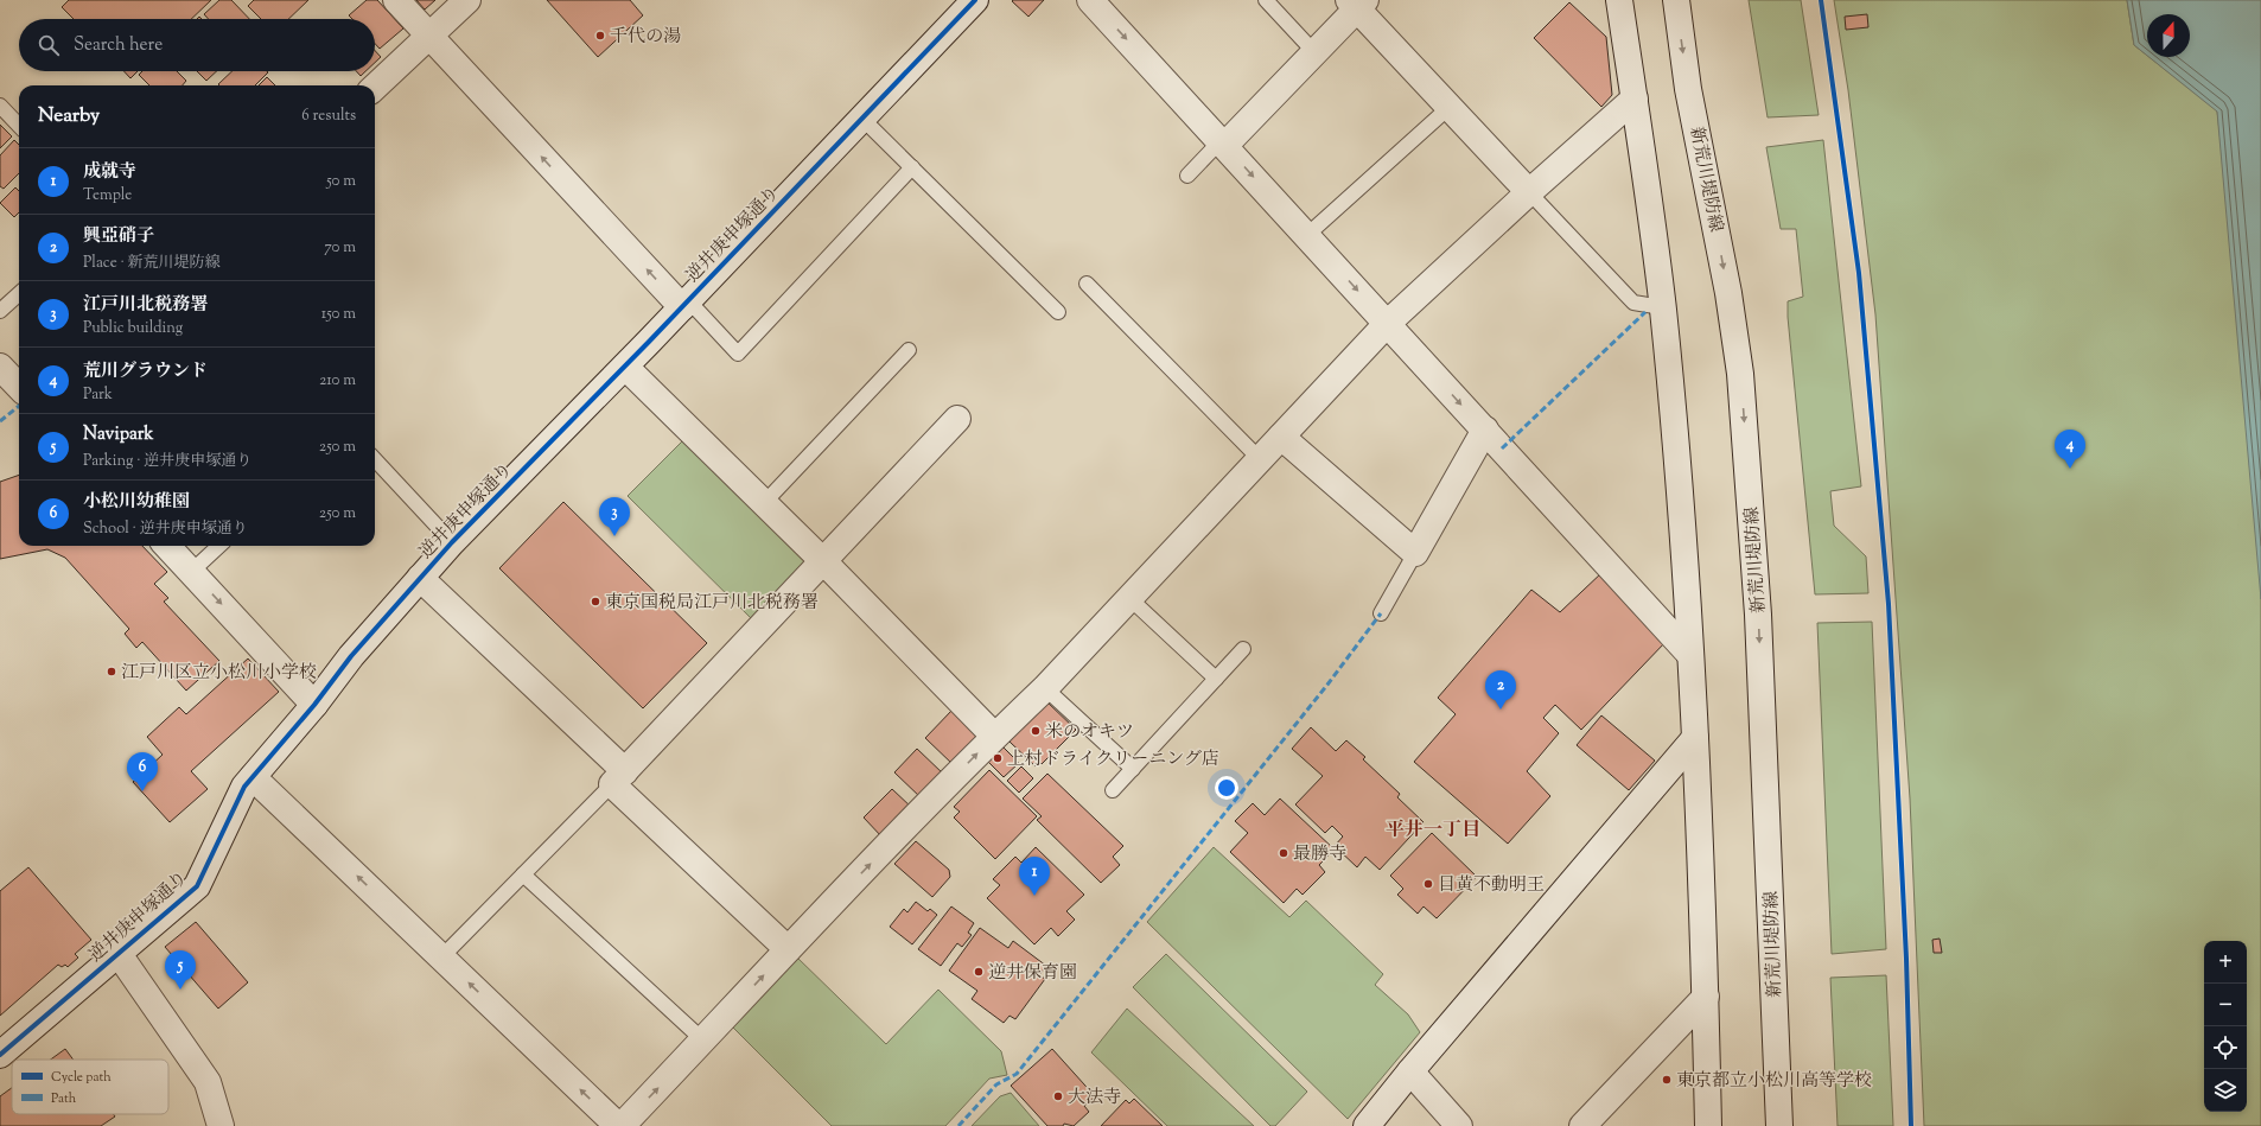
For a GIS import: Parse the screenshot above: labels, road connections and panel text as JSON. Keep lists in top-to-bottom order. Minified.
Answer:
{"streets":{"street":["新荒川堤防線","逆井庚申塚通り"]},"districts":["平井一丁目"],"places":["千代の湯","東京国税局江戸川北税務署","江戸川区立小松川小学校","米のオキツ","上村ドライクリーニング店","最勝寺","目黄不動明王","逆井保育園","東京都立小松川高等学校","大法寺"],"legend":["Cycle path","Path"],"north":"top","page":{"search":"Search here","heading":["Nearby","6 results"],"list":[{"mark":"1","name":"成就寺","note":"Temple","value":"50 m"},{"mark":"2","name":"興亞硝子","note":"Place · 新荒川堤防線","value":"70 m"},{"mark":"3","name":"江戸川北税務署","note":"Public building","value":"150 m"},{"mark":"4","name":"荒川グラウンド","note":"Park","value":"210 m"},{"mark":"5","name":"Navipark","note":"Parking · 逆井庚申塚通り","value":"250 m"},{"mark":"6","name":"小松川幼稚園","note":"School · 逆井庚申塚通り","value":"250 m"}],"pins":["4","3","2","6","1","5"],"map_buttons":["+","−"]}}
